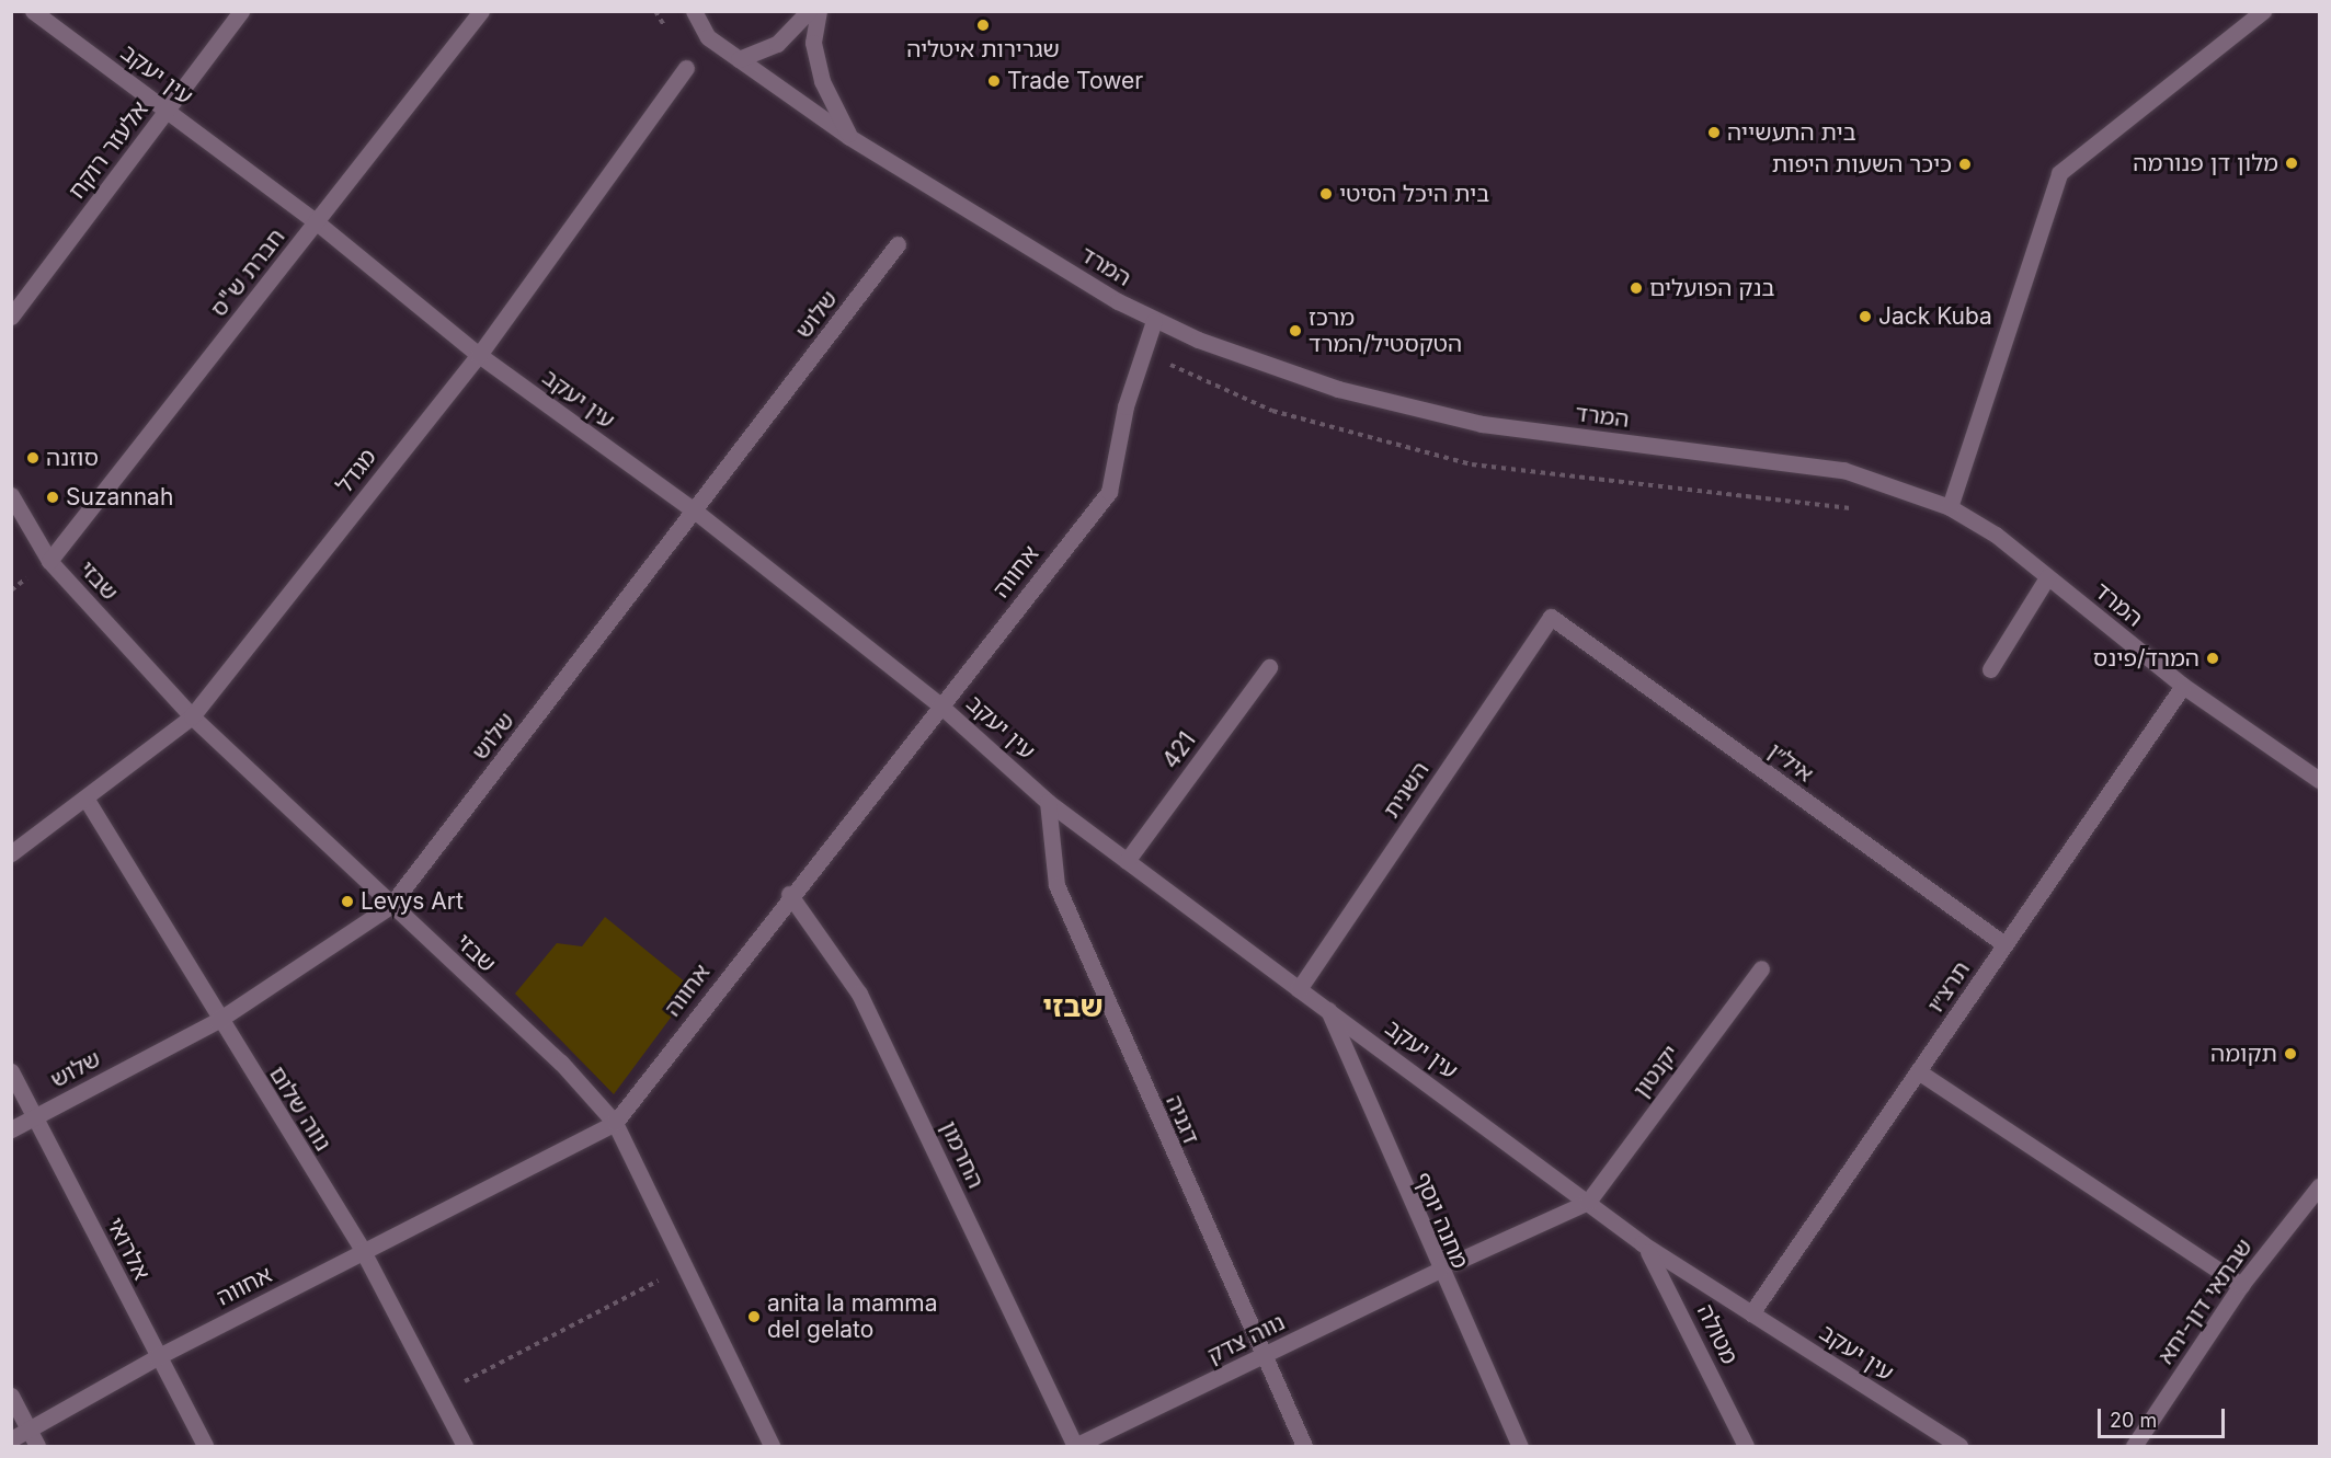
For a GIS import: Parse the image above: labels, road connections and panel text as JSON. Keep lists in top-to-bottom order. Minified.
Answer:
{"streets":{"street":["עין יעקב","אלעזר רוקח","המרד","חברת ש\"ס","שלוש","מגדל","אחווה","שבזי","421","איל״ן","השנית","תרצ״ו","יקנטון","נווה שלום","דגניה","החרמון","מחנה יוסף","אלרואי","שבתאי דון-יחא","מטולה","נווה צדק"]},"crossings":[["עין יעקב","אלעזר רוקח"],["עין יעקב","חברת ש\"ס"],["עין יעקב","שלוש"],["עין יעקב","מגדל"],["עין יעקב","אחווה"],["עין יעקב","421"],["עין יעקב","השנית"],["עין יעקב","תרצ״ו"],["עין יעקב","יקנטון"],["עין יעקב","דגניה"],["עין יעקב","מחנה יוסף"],["עין יעקב","מטולה"],["המרד","אחווה"],["המרד","תרצ״ו"],["חברת ש\"ס","שבזי"],["שלוש","שבזי"],["שלוש","נווה שלום"],["שלוש","אלרואי"],["מגדל","שבזי"],["מגדל","נווה שלום"],["אחווה","שבזי"],["אחווה","נווה שלום"],["אחווה","החרמון"],["אחווה","אלרואי"],["איל״ן","השנית"],["איל״ן","תרצ״ו"],["דגניה","נווה צדק"],["החרמון","נווה צדק"],["מחנה יוסף","נווה צדק"]],"districts":["שבזי"],"places":["שגרירות איטליה","Trade Tower","בית התעשייה","מלון דן פנורמה","כיכר השעות היפות","בית היכל הסיטי","בנק הפועלים","Jack Kuba","מרכז הטקסטיל/המרד","סוזנה","Suzannah","המרד/פינס","Levys Art","תקומה","anita la mamma del gelato"],"scale_bar":"20 m"}
